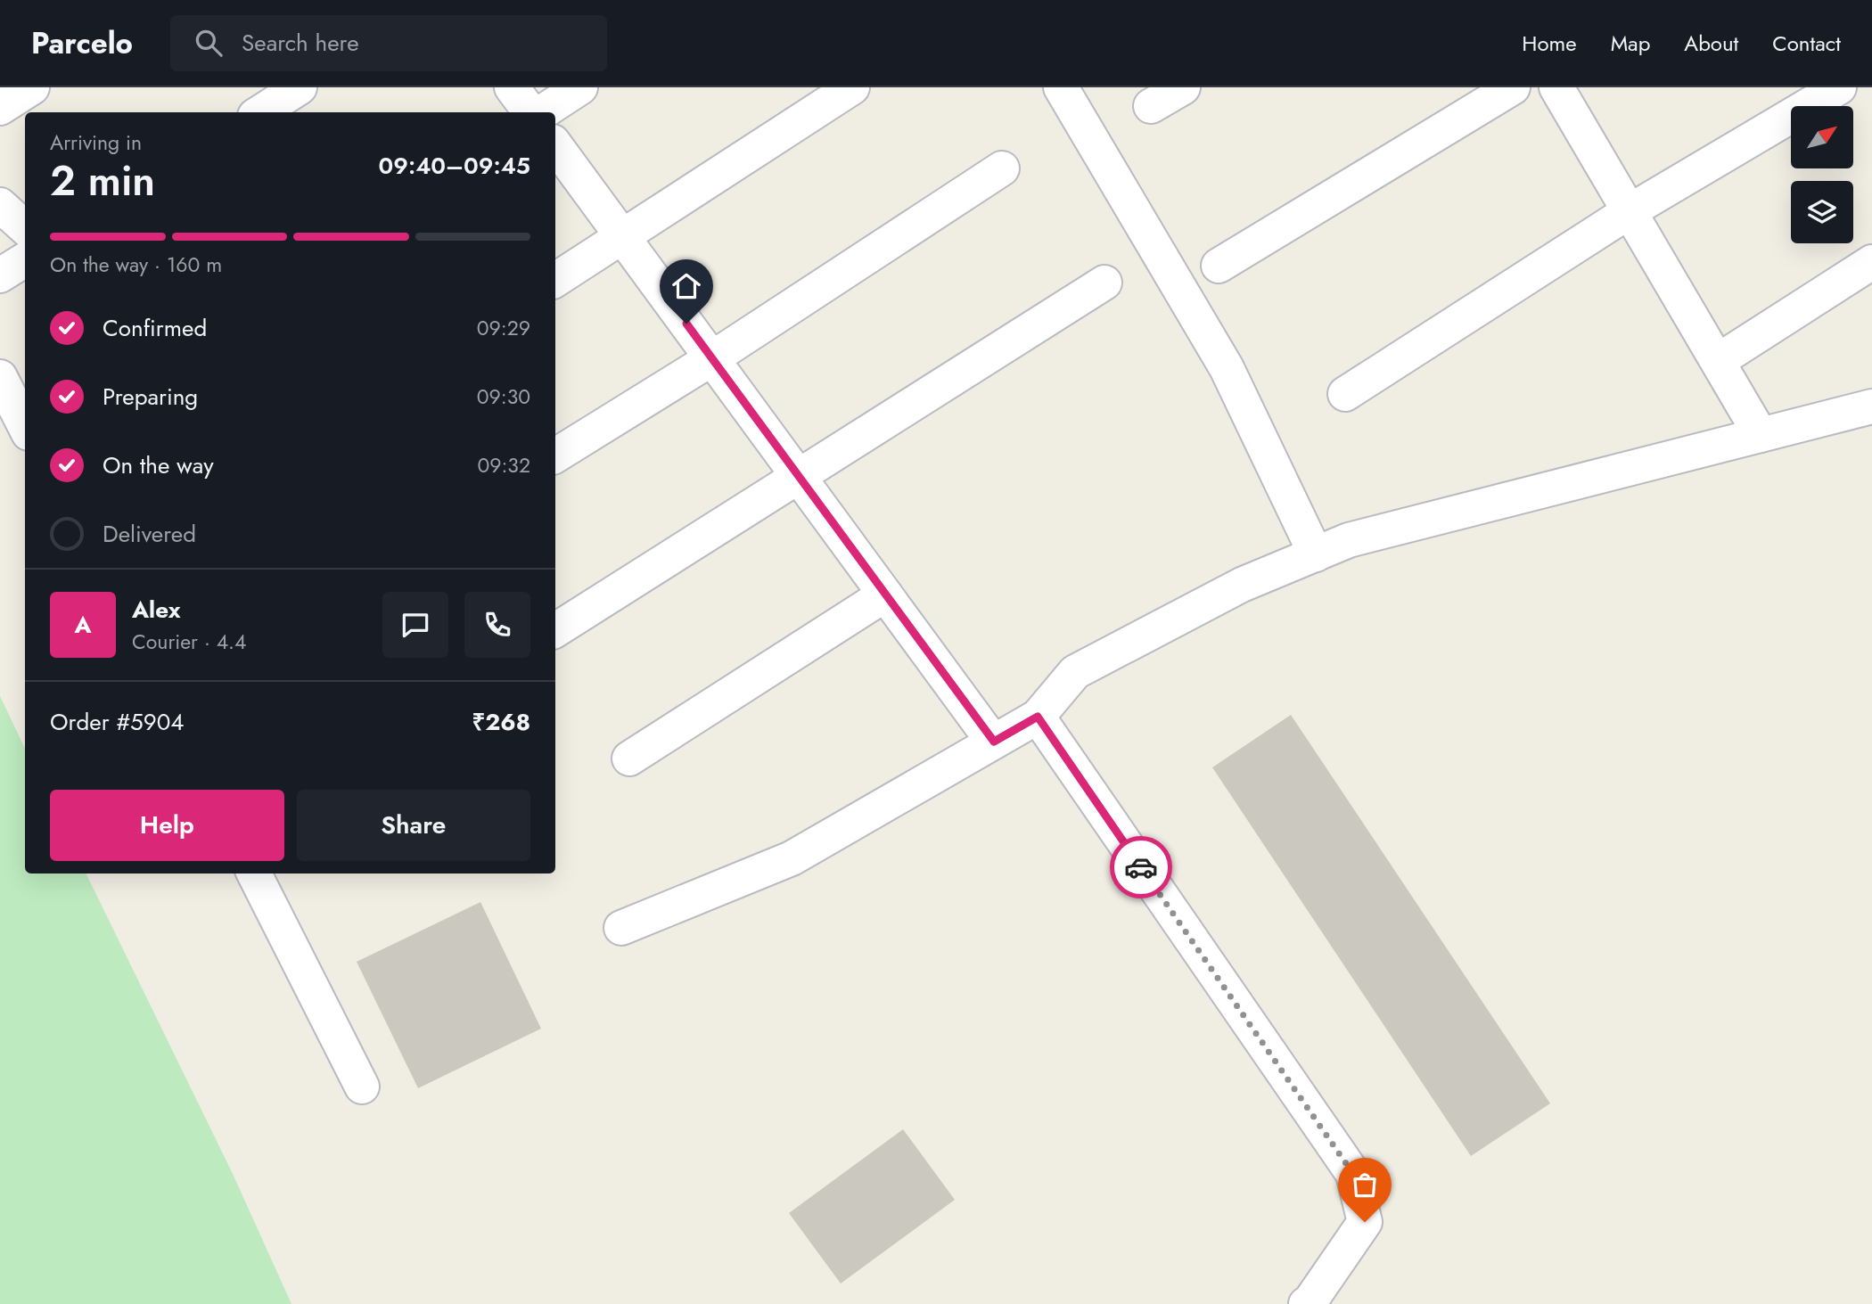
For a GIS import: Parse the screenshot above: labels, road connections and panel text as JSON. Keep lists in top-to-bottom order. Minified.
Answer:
{"north":"top right","page":{"header":"Parcelo","search":"Search here","nav":["Home","Map","About","Contact"],"heading":["2 min","Arriving in","09:40–09:45"],"panel":["Alex","Courier · 4.4","Order #5904","₹268"],"bar":"On the way · 160 m","list":[["Confirmed","09:29"],["Preparing","09:30"],["On the way","09:32"],"Delivered"],"round":"A","buttons":["Help","Share"]}}
